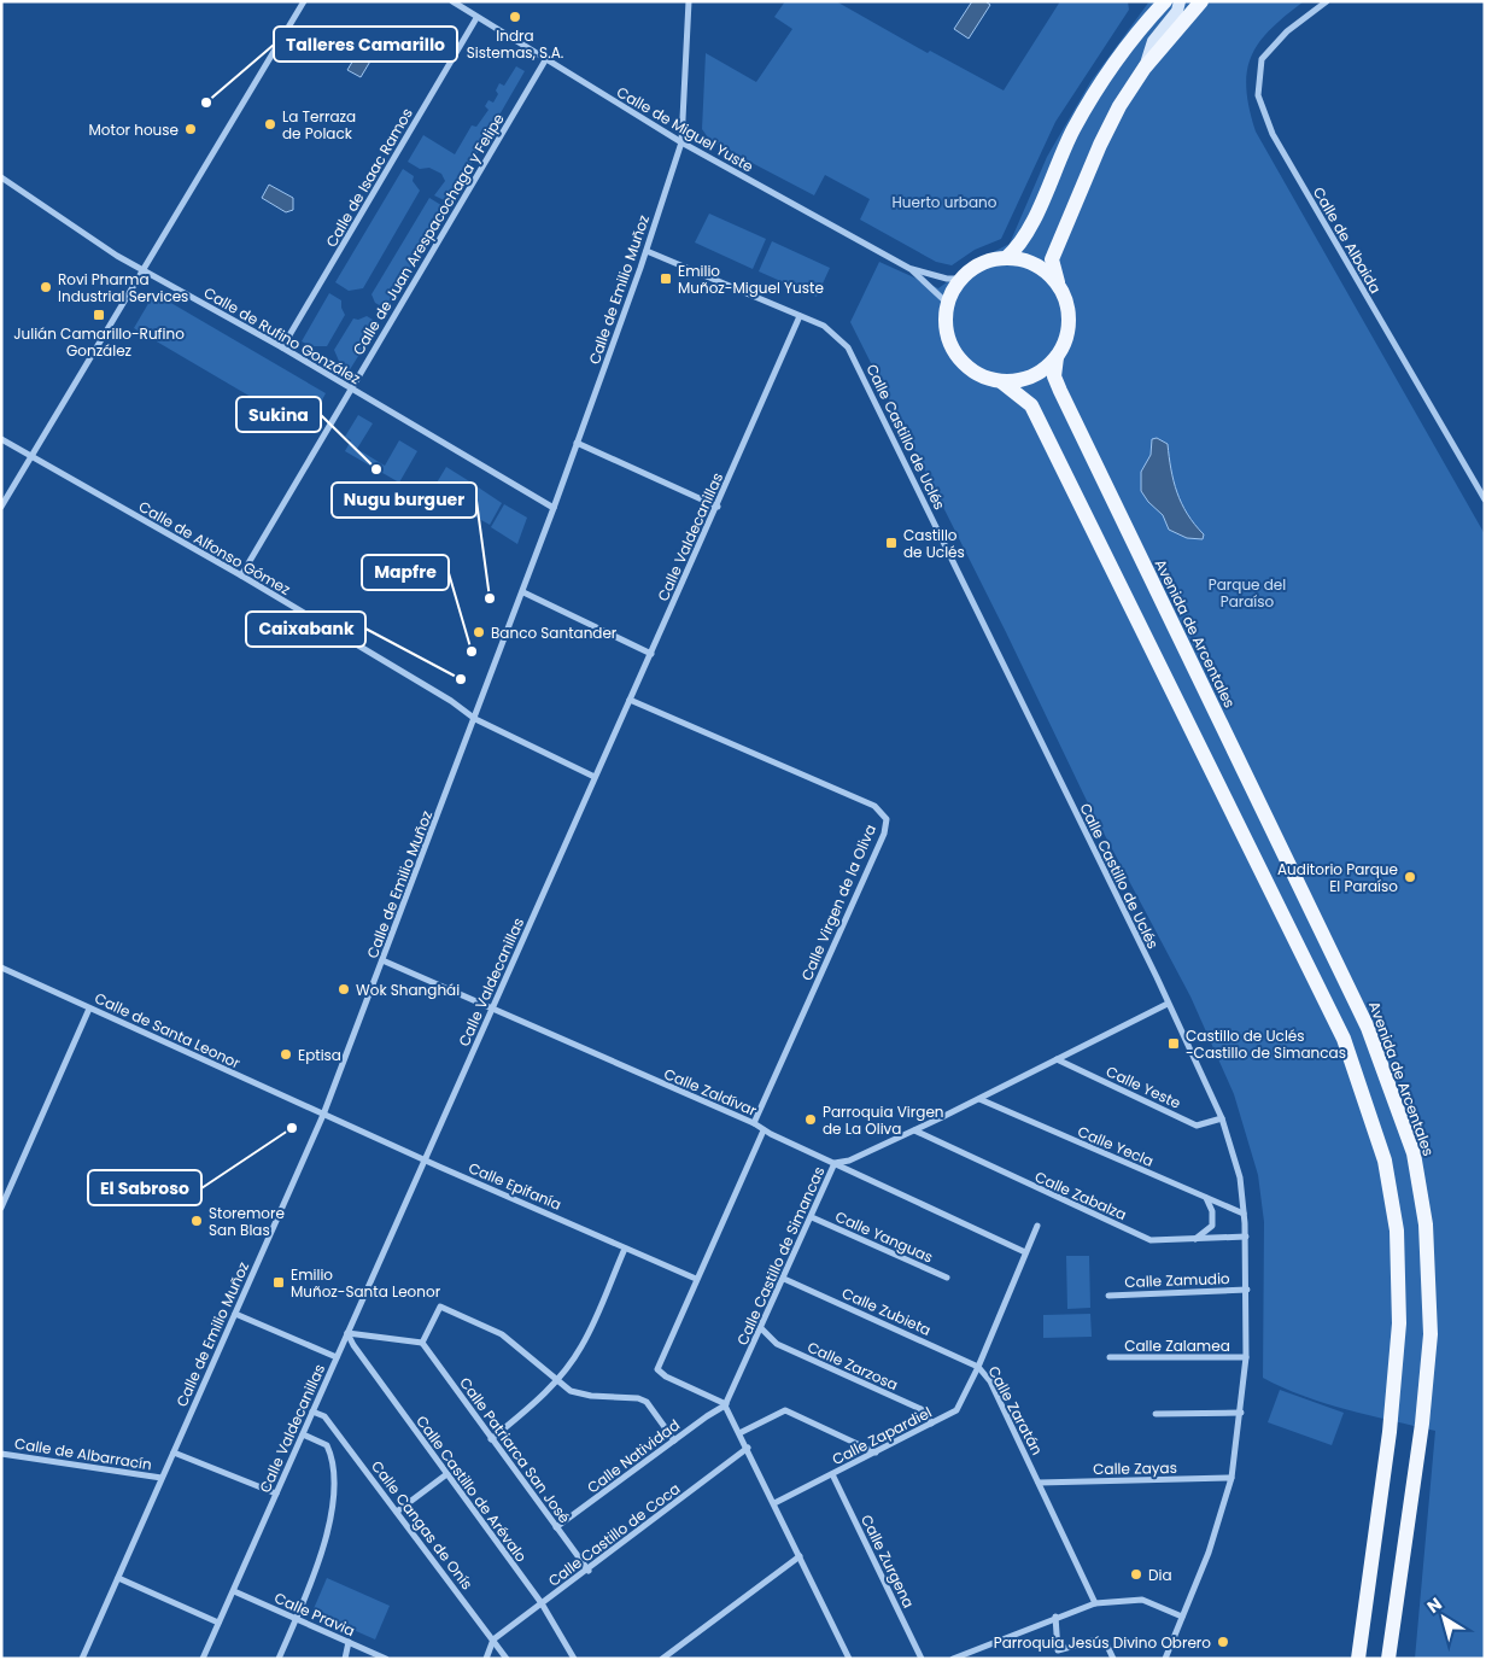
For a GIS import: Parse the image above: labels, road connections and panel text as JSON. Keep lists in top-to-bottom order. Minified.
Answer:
{"streets":{"main road":["Avenida de Arcentales"],"street":["Calle de Miguel Yuste","Calle de Isaac Ramos","Calle de Juan Arespacochaga y Felipe","Calle de Albaida","Calle de Emilio Muñoz","Calle de Rufino González","Calle Castillo de Uclés","Calle Valdecanillas","Calle de Alfonso Gómez","Calle Virgen de la Oliva","Calle de Santa Leonor","Calle Yeste","Calle Zaldívar","Calle Yecla","Calle Epifanía","Calle Zabalza","Calle Yanguas","Calle Castillo de Simancas","Calle Zamudio","Calle Zubieta","Calle Zalamea","Calle Zarzosa","Calle Zaratán","Calle Zapardiel","Calle Patriarca San José","Calle de Albarracín","Calle Natividad","Calle Zayas","Calle Castillo de Arévalo","Calle Cangas de Onís","Calle Castillo de Coca","Calle Zurgena","Calle Pravia"]},"crossings":[["Calle de Miguel Yuste","Calle de Isaac Ramos"],["Calle de Miguel Yuste","Calle de Juan Arespacochaga y Felipe"],["Calle de Miguel Yuste","Calle de Emilio Muñoz"],["Calle de Miguel Yuste","Avenida de Arcentales"],["Calle de Isaac Ramos","Calle de Rufino González"],["Calle de Juan Arespacochaga y Felipe","Calle de Rufino González"],["Calle de Juan Arespacochaga y Felipe","Calle de Alfonso Gómez"],["Calle de Emilio Muñoz","Calle de Rufino González"],["Calle de Emilio Muñoz","Calle Castillo de Uclés"],["Calle de Emilio Muñoz","Calle de Alfonso Gómez"],["Calle de Emilio Muñoz","Calle de Santa Leonor"],["Calle de Emilio Muñoz","Calle Zaldívar"],["Calle de Emilio Muñoz","Calle Epifanía"],["Calle de Emilio Muñoz","Calle de Albarracín"],["Calle Castillo de Uclés","Calle Valdecanillas"],["Calle Castillo de Uclés","Calle Yeste"],["Calle Castillo de Uclés","Calle Yecla"],["Calle Castillo de Uclés","Calle Zabalza"],["Calle Castillo de Uclés","Calle Castillo de Simancas"],["Calle Castillo de Uclés","Calle Zamudio"],["Calle Castillo de Uclés","Calle Zalamea"],["Calle Castillo de Uclés","Calle Zayas"],["Calle Valdecanillas","Calle de Alfonso Gómez"],["Calle Valdecanillas","Calle Virgen de la Oliva"],["Calle Valdecanillas","Calle Zaldívar"],["Calle Valdecanillas","Calle Epifanía"],["Calle Valdecanillas","Calle Castillo de Arévalo"],["Calle Valdecanillas","Calle Cangas de Onís"],["Calle Valdecanillas","Calle Pravia"],["Calle Virgen de la Oliva","Calle Zaldívar"],["Calle de Santa Leonor","Calle Epifanía"],["Calle Yeste","Calle Castillo de Simancas"],["Calle Zaldívar","Calle Castillo de Simancas"],["Calle Zaldívar","Calle Zaratán"],["Calle Yecla","Calle Castillo de Simancas"],["Calle Zabalza","Calle Castillo de Simancas"],["Calle Yanguas","Calle Castillo de Simancas"],["Calle Castillo de Simancas","Calle Zubieta"],["Calle Castillo de Simancas","Calle Zarzosa"],["Calle Castillo de Simancas","Calle Natividad"],["Calle Zubieta","Calle Zaratán"],["Calle Zubieta","Calle Zapardiel"],["Calle Zarzosa","Calle Zapardiel"],["Calle Zaratán","Calle Zapardiel"],["Calle Zaratán","Calle Zayas"],["Calle Zapardiel","Calle Zurgena"],["Calle Patriarca San José","Calle Natividad"],["Calle Patriarca San José","Calle Castillo de Coca"],["Calle Castillo de Arévalo","Calle Castillo de Coca"],["Calle Cangas de Onís","Calle Castillo de Coca"]],"parks":["Huerto urbano","Parque del Paraíso"],"places":{"other":["Indra Sistemas, S.A.","Talleres Camarillo","La Terraza de Polack","Motor house","Rovi Pharma Industrial Services","Sukina","Nugu burguer","Banco Santander","Mapfre","Caixabank","Auditorio Parque El Paraíso","Wok Shanghái","Eptisa","Parroquia Virgen de La Oliva","El Sabroso","Storemore San Blas","Dia","Parroquia Jesús Divino Obrero"],"transit":["Emilio Muñoz-Miguel Yuste","Julián Camarillo-Rufino González","Castillo de Uclés","Castillo de Uclés -Castillo de Simancas","Emilio Muñoz-Santa Leonor"]},"north":"top left"}
